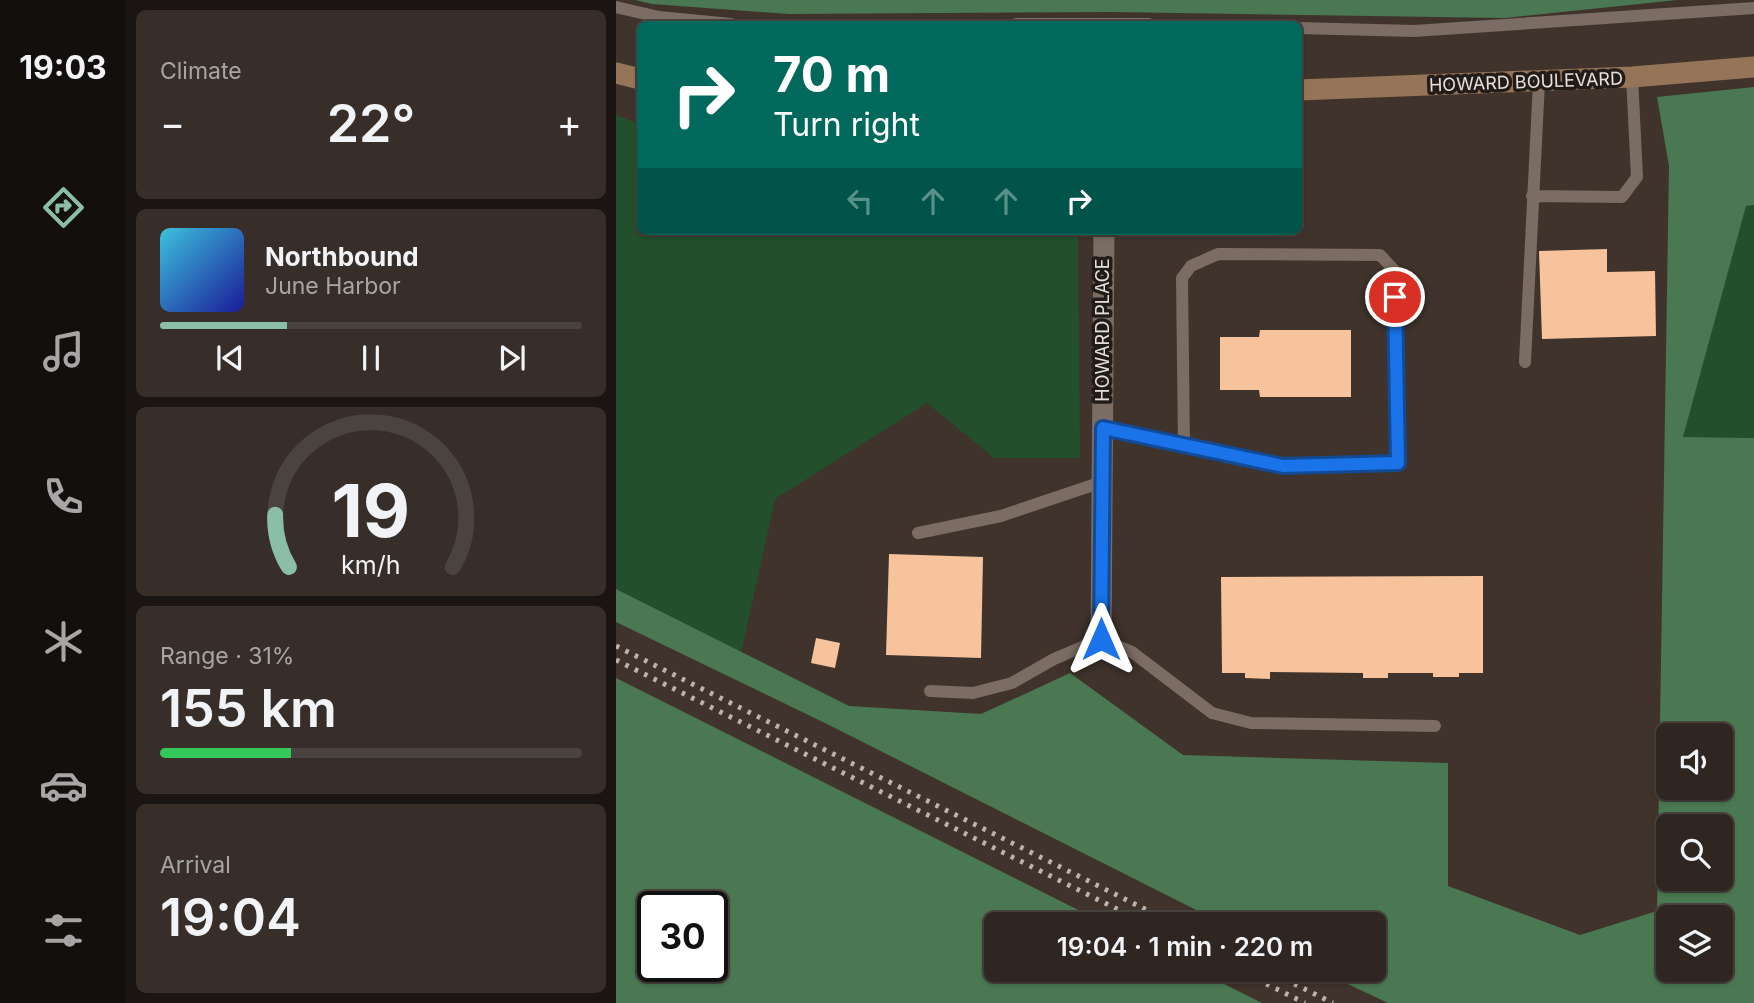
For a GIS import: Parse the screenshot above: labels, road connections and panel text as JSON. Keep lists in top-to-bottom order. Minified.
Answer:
{"streets":{"main road":["HOWARD BOULEVARD"],"street":["HOWARD PLACE"]},"page":{"tabs":"19:03","tile":["Climate",["Range · 31%","155 km"],["Arrival","19:04"]],"turn":["70 m","Turn right"],"heat":["−","22°","+"],"song":["Northbound","June Harbor"],"limit":"30","trip":"19:04 · 1 min · 220 m","gauge":["19","km/h"]}}
